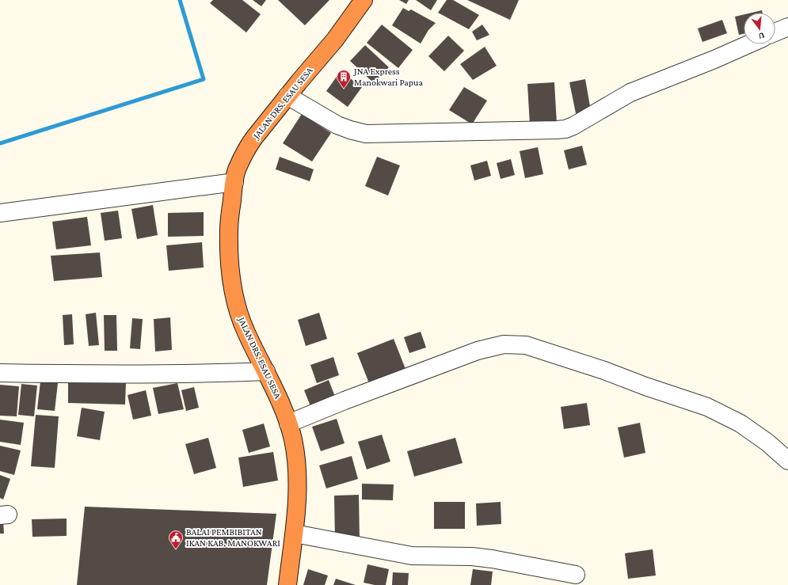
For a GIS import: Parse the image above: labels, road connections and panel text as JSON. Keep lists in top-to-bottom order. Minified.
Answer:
{"streets":{"highway":["JALAN DRS. ESAU SESA"]},"places":{"building":["JNA Express Manokwari Papua"],"public building":["BALAI PEMBIBITAN IKAN KAB. MANOKWARI"]},"north":"bottom"}
